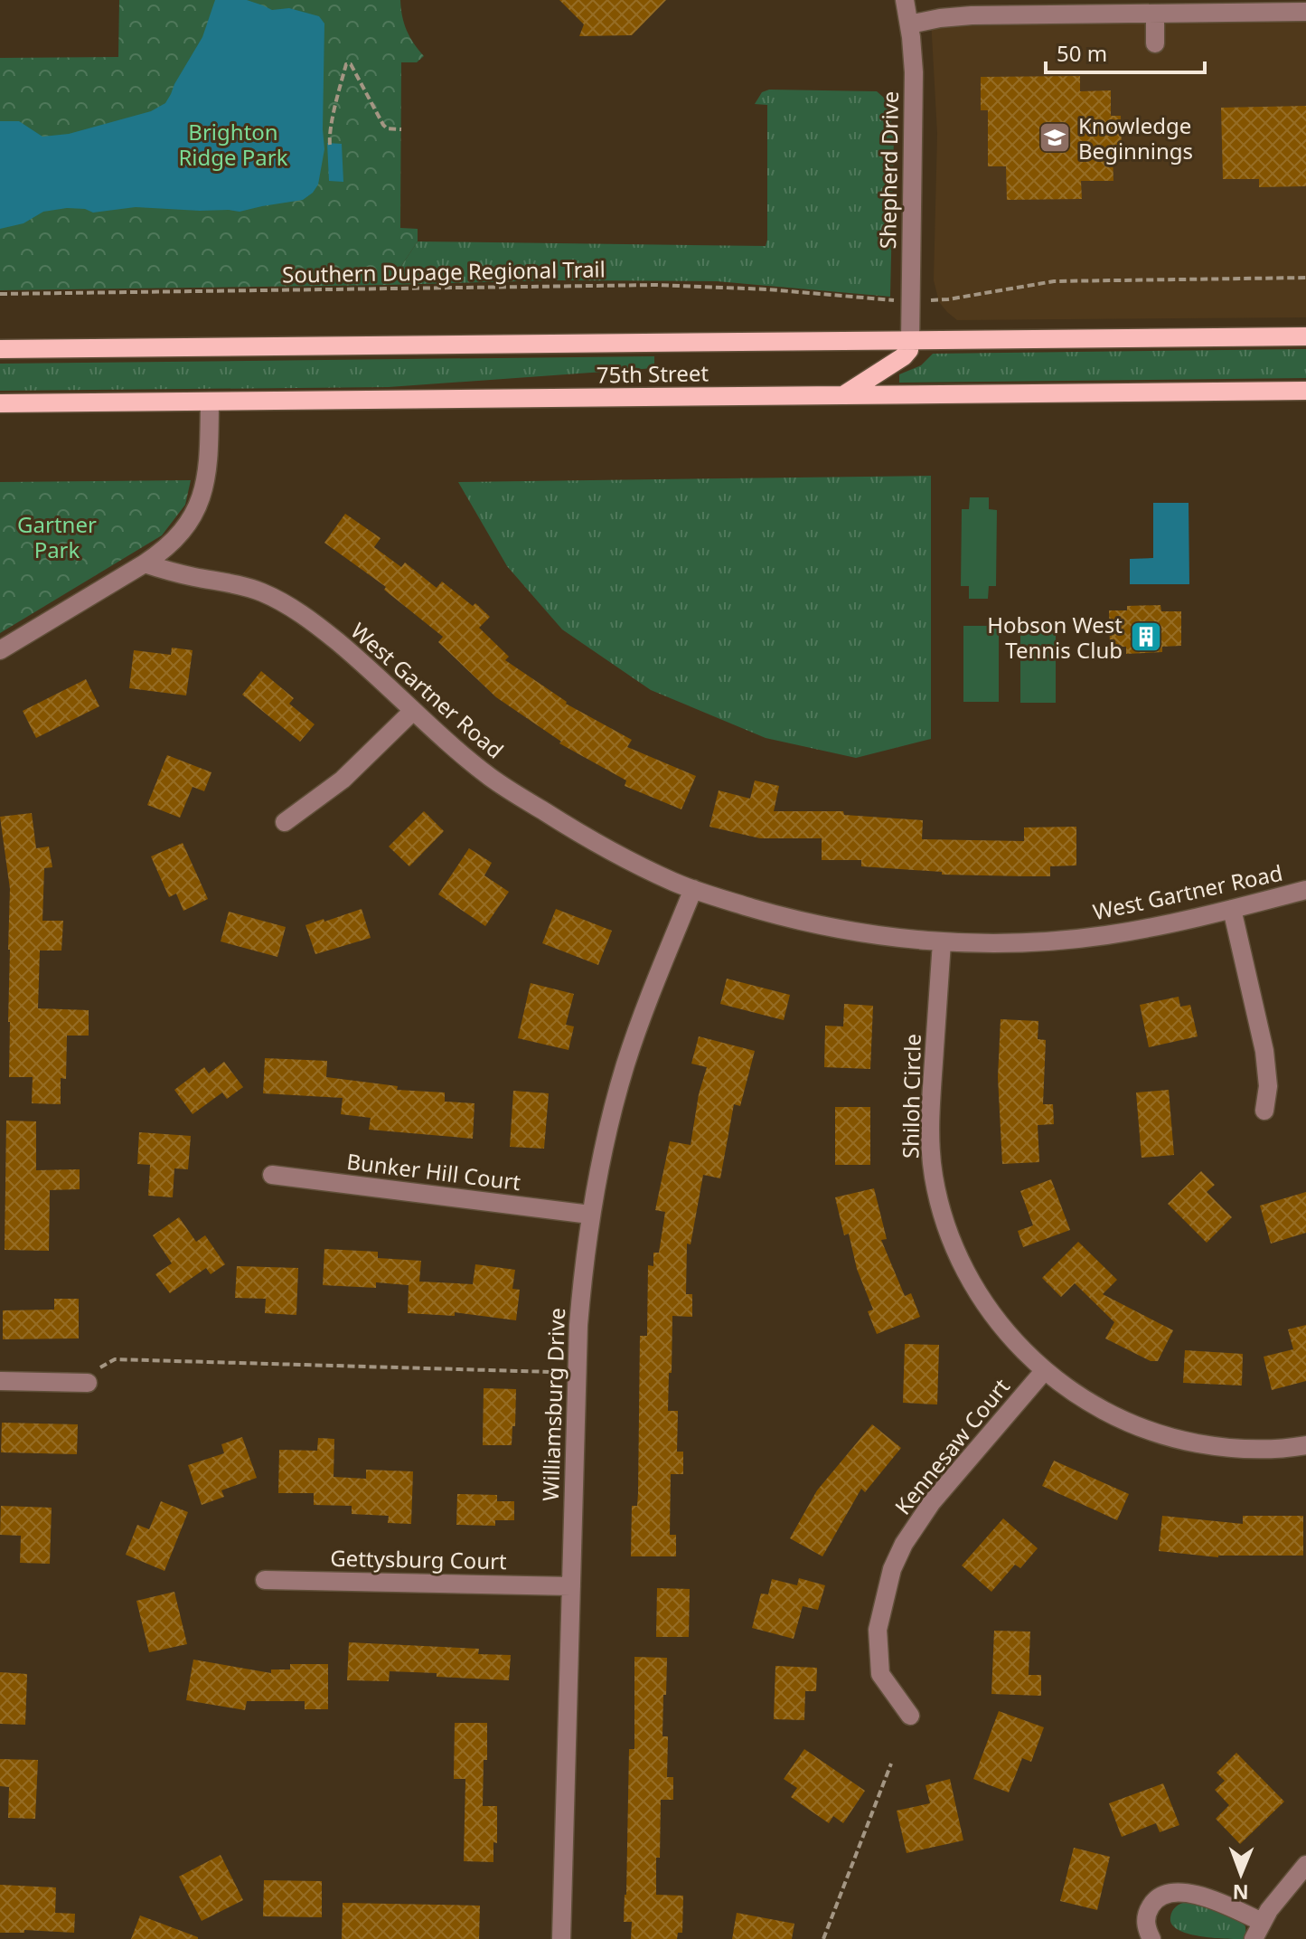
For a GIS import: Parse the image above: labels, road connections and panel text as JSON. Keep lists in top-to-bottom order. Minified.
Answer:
{"streets":{"main road":["75th Street"],"street":["Shepherd Drive","West Gartner Road","Shiloh Circle","Bunker Hill Court","Williamsburg Drive","Kennesaw Court","Gettysburg Court"],"path":["Southern Dupage Regional Trail"]},"crossings":[["Shepherd Drive","75th Street"],["West Gartner Road","Shiloh Circle"],["West Gartner Road","Williamsburg Drive"],["Shiloh Circle","Kennesaw Court"],["Bunker Hill Court","Williamsburg Drive"],["Williamsburg Drive","Gettysburg Court"]],"parks":["Brighton Ridge Park","Gartner Park"],"places":{"school or university":["Knowledge Beginnings"],"building":["Hobson West Tennis Club"]},"scale_bar":"50 m","north":"bottom"}
